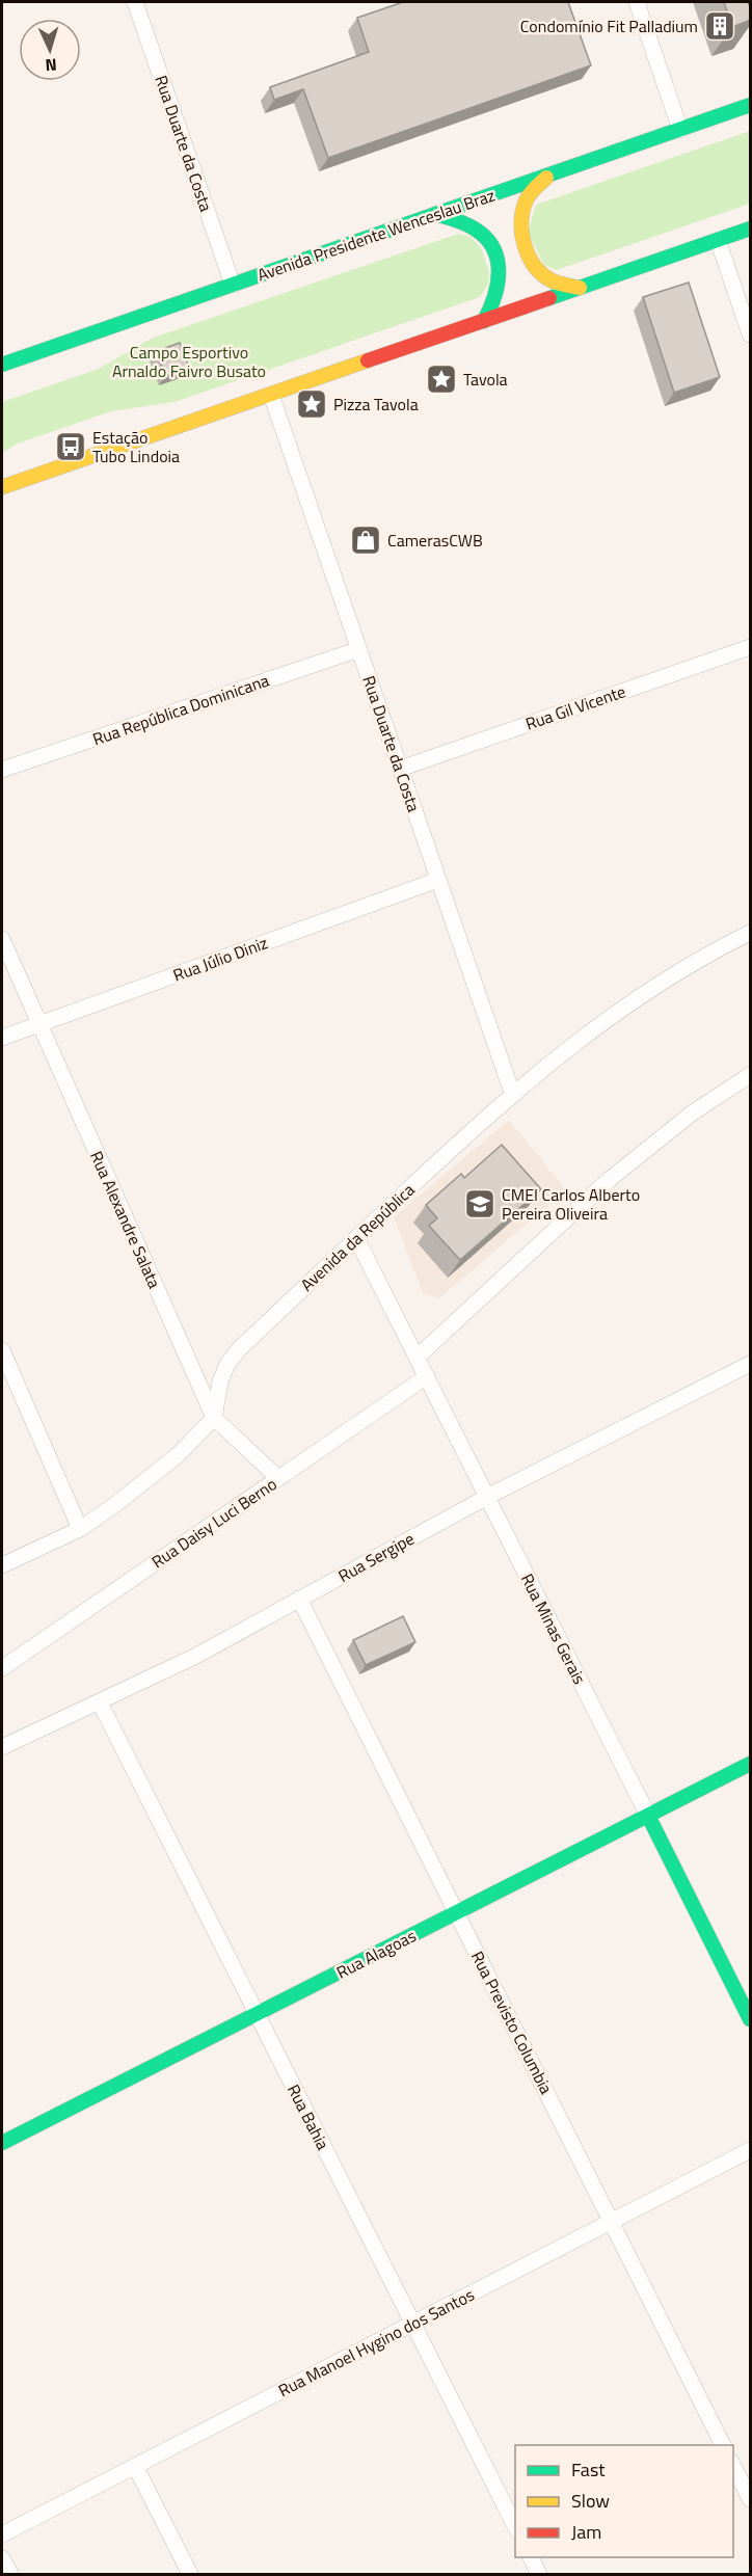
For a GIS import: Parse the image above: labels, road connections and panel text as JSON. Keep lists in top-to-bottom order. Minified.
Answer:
{"streets":{"main road":["Avenida Presidente Wenceslau Braz","Rua Minas Gerais","Rua Alagoas"],"street":["Rua Duarte da Costa","Rua Gil Vicente","Rua República Dominicana","Rua Júlio Diniz","Rua Alexandre Salata","Avenida da República","Rua Daisy Luci Berno","Rua Sergipe","Rua Previsto Columbia","Rua Bahia","Rua Manoel Hygino dos Santos"]},"crossings":[["Rua Duarte da Costa","Avenida Presidente Wenceslau Braz"],["Rua Duarte da Costa","Rua Gil Vicente"],["Rua Duarte da Costa","Rua República Dominicana"],["Rua Duarte da Costa","Rua Júlio Diniz"],["Rua Duarte da Costa","Avenida da República"],["Rua Júlio Diniz","Rua Alexandre Salata"],["Rua Alexandre Salata","Avenida da República"],["Rua Alexandre Salata","Rua Daisy Luci Berno"],["Avenida da República","Rua Minas Gerais"],["Rua Daisy Luci Berno","Rua Minas Gerais"],["Rua Sergipe","Rua Minas Gerais"],["Rua Sergipe","Rua Previsto Columbia"],["Rua Sergipe","Rua Bahia"],["Rua Minas Gerais","Rua Alagoas"],["Rua Alagoas","Rua Previsto Columbia"],["Rua Alagoas","Rua Bahia"],["Rua Previsto Columbia","Rua Manoel Hygino dos Santos"],["Rua Bahia","Rua Manoel Hygino dos Santos"]],"parks":["Campo Esportivo Arnaldo Faivro Busato"],"places":{"building":["Condomínio Fit Palladium"],"place":["Tavola","Pizza Tavola"],"bus stop":["Estação Tubo Lindoia"],"shop":["CamerasCWB"],"school or university":["CMEI Carlos Alberto Pereira Oliveira"]},"legend":["Fast","Slow","Jam"],"north":"bottom"}
